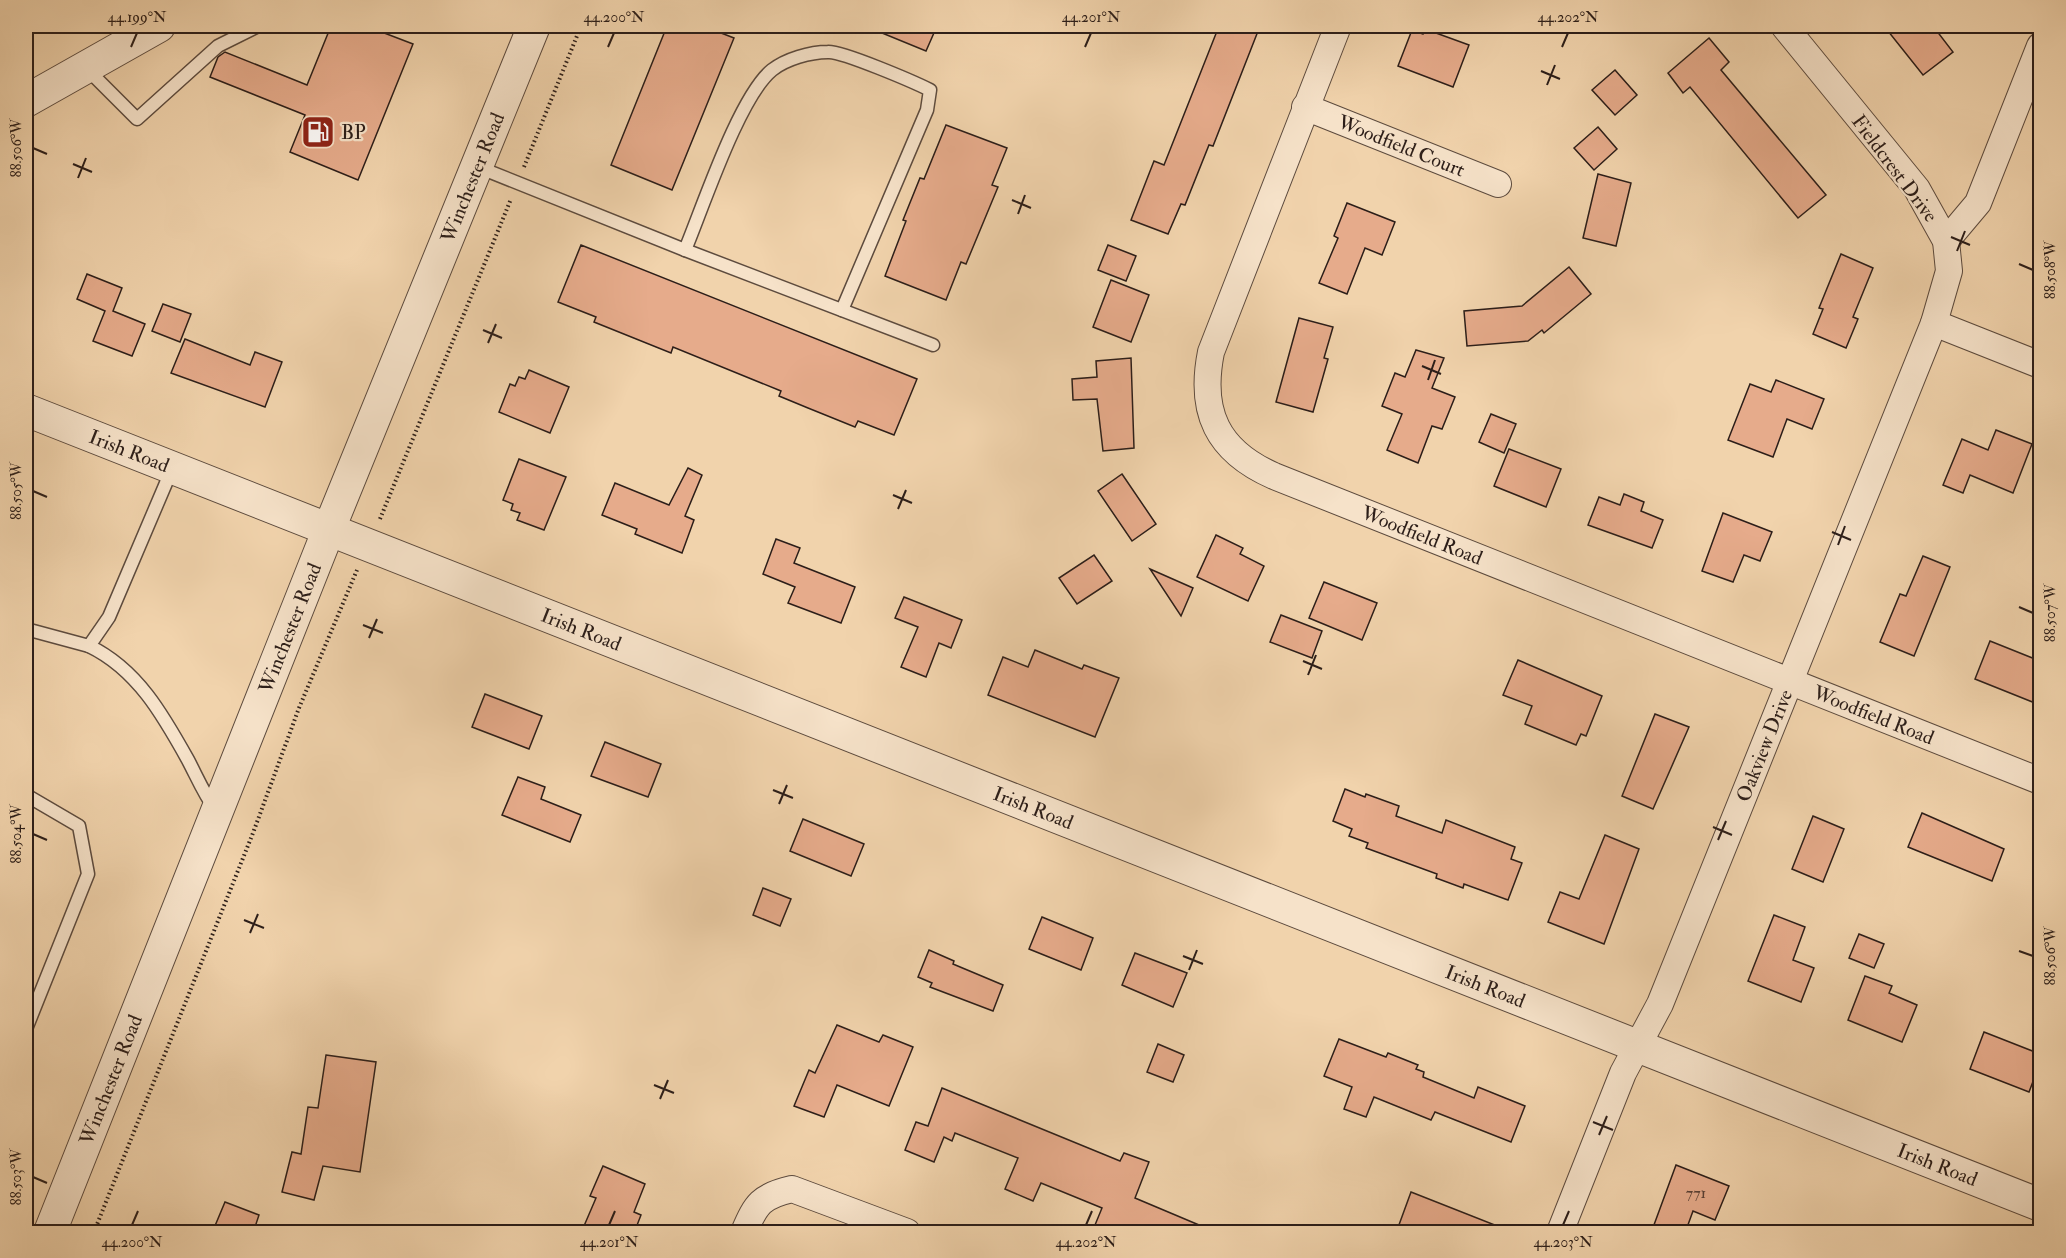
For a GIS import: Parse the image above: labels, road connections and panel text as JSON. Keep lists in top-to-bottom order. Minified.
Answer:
{"streets":{"street":["Woodfield Court","Fieldcrest Drive","Winchester Road","Irish Road","Woodfield Road","Oakview Drive"]},"crossings":[["Woodfield Court","Woodfield Road"],["Fieldcrest Drive","Oakview Drive"],["Winchester Road","Irish Road"],["Irish Road","Oakview Drive"],["Woodfield Road","Oakview Drive"]],"places":{"fuel station":["BP"]},"house_numbers":["771"],"coordinates":["44.199°N","44.200°N","44.201°N","44.202°N","88.506°W","88.508°W","88.505°W","88.507°W","88.504°W","88.503°W","44.203°N"]}
